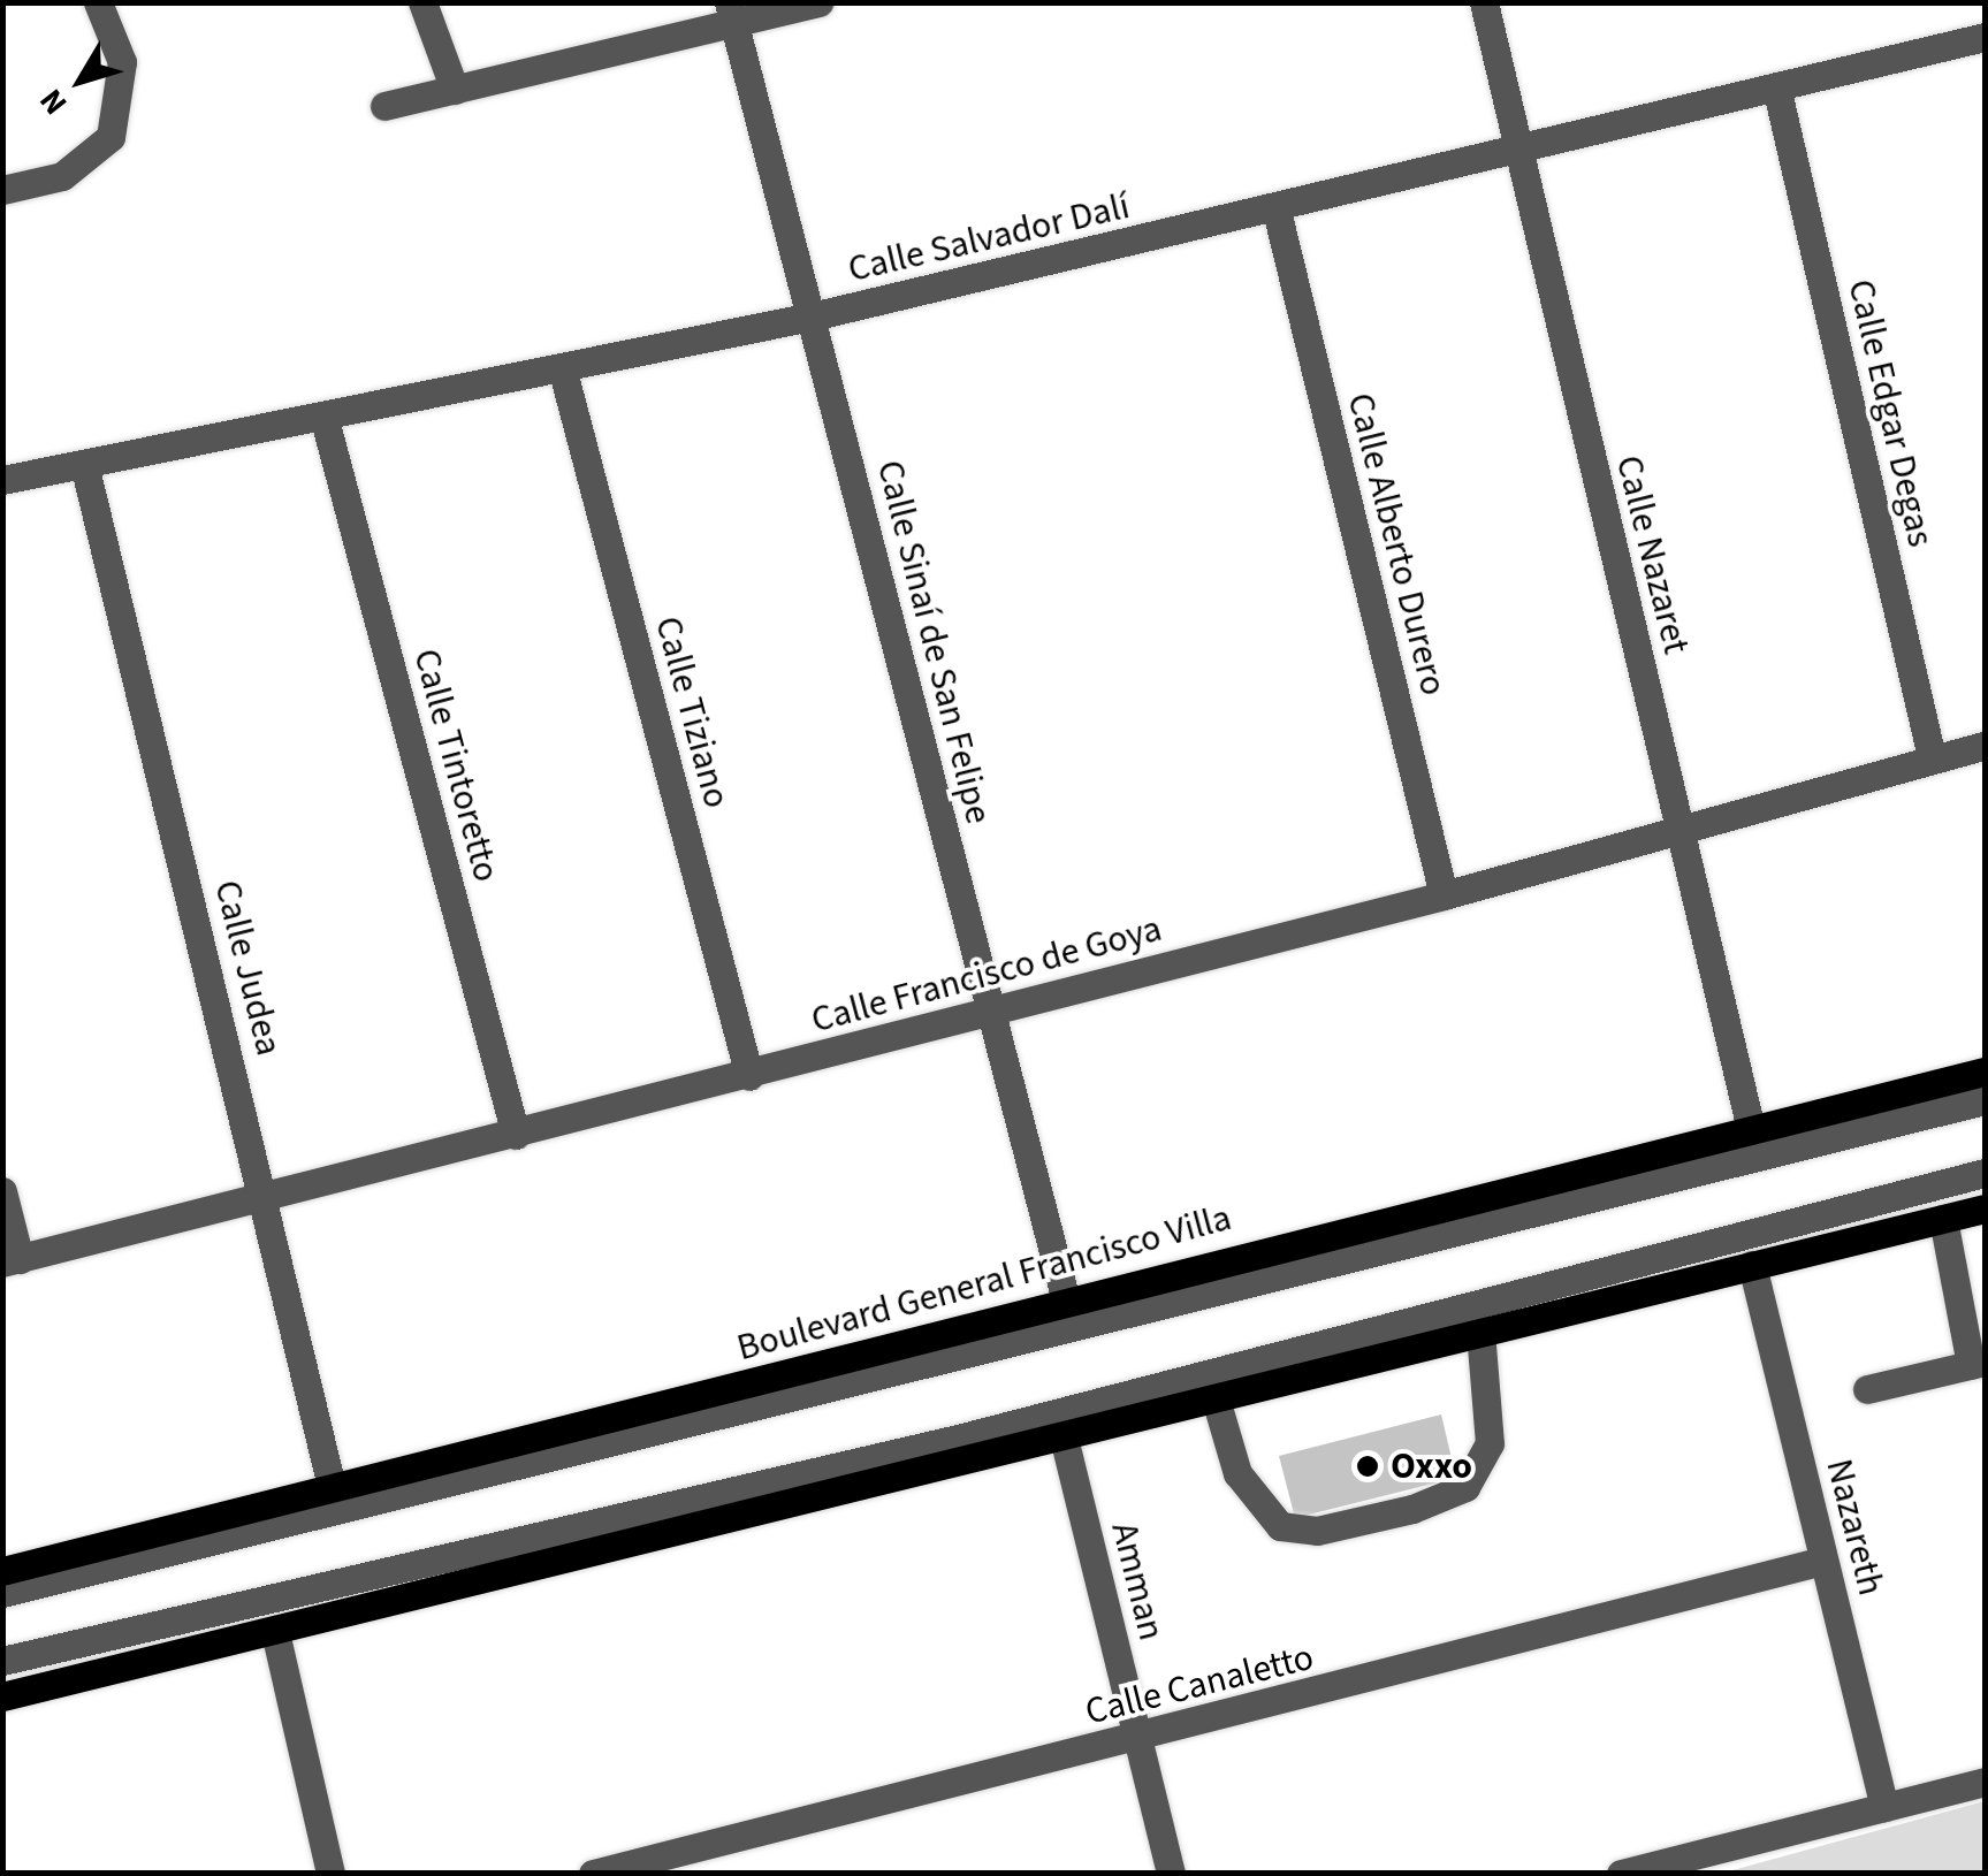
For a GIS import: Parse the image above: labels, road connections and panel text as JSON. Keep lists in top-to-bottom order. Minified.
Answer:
{"streets":{"main road":["Boulevard General Francisco Villa"],"street":["Calle Salvador Dalí","Calle Edgar Degas","Calle Alberto Durero","Calle Nazaret","Calle Sinaí de San Felipe","Calle Tiziano","Calle Tintoretto","Calle Judea","Calle Francisco de Goya","Nazareth","Amman","Calle Canaletto"]},"crossings":[["Calle Salvador Dalí","Calle Edgar Degas"],["Calle Salvador Dalí","Calle Alberto Durero"],["Calle Salvador Dalí","Calle Nazaret"],["Calle Salvador Dalí","Calle Sinaí de San Felipe"],["Calle Salvador Dalí","Calle Tiziano"],["Calle Salvador Dalí","Calle Tintoretto"],["Calle Salvador Dalí","Calle Judea"],["Calle Edgar Degas","Calle Francisco de Goya"],["Calle Alberto Durero","Calle Francisco de Goya"],["Calle Nazaret","Calle Francisco de Goya"],["Calle Nazaret","Boulevard General Francisco Villa"],["Calle Sinaí de San Felipe","Calle Francisco de Goya"],["Calle Sinaí de San Felipe","Boulevard General Francisco Villa"],["Calle Tiziano","Calle Francisco de Goya"],["Calle Tintoretto","Calle Francisco de Goya"],["Calle Judea","Calle Francisco de Goya"],["Calle Judea","Boulevard General Francisco Villa"],["Nazareth","Calle Canaletto"],["Amman","Calle Canaletto"]],"places":["Oxxo"],"north":"bottom left"}
